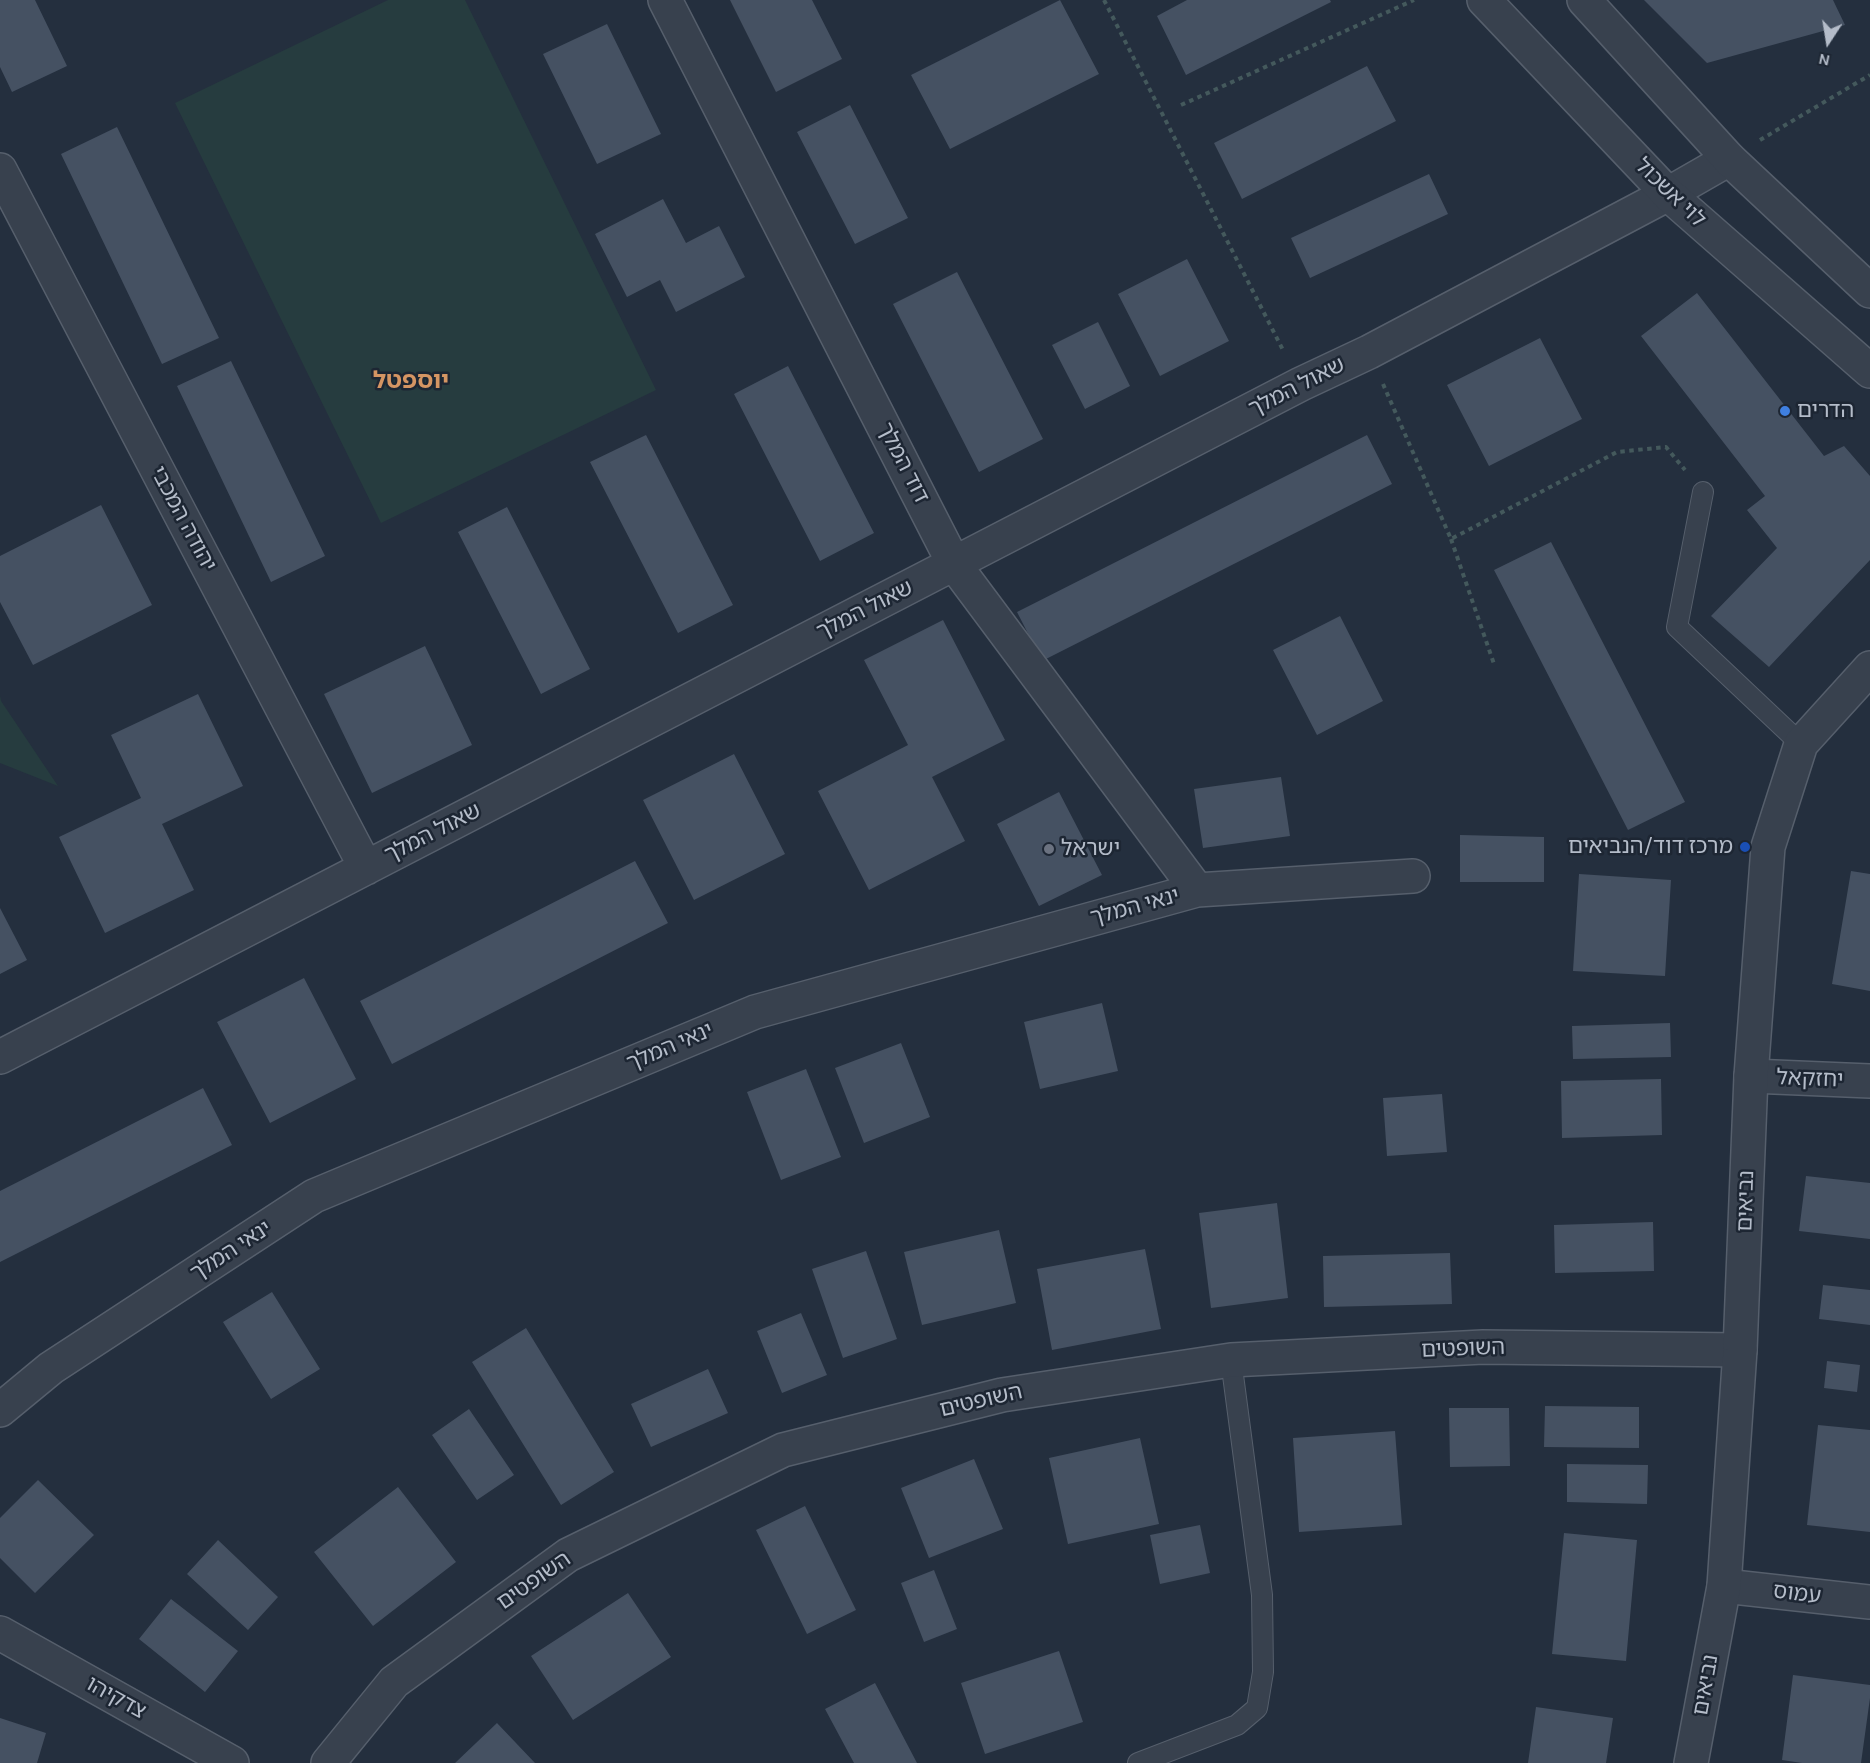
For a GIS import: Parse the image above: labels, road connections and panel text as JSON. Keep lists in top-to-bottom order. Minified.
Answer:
{"streets":{"street":["לוי אשכול","שאול המלך","דוד המלך","יהודה המכבי","ינאי המלך","יחזקאל","נביאים","השופטים","עמוס","צדקיהו"]},"crossings":[["לוי אשכול","שאול המלך"],["שאול המלך","דוד המלך"],["שאול המלך","יהודה המכבי"],["דוד המלך","ינאי המלך"],["יחזקאל","נביאים"],["נביאים","השופטים"],["נביאים","עמוס"]],"districts":["יוספטל"],"places":["הדרים","מרכז דוד/הנביאים","ישראל"],"north":"bottom"}
